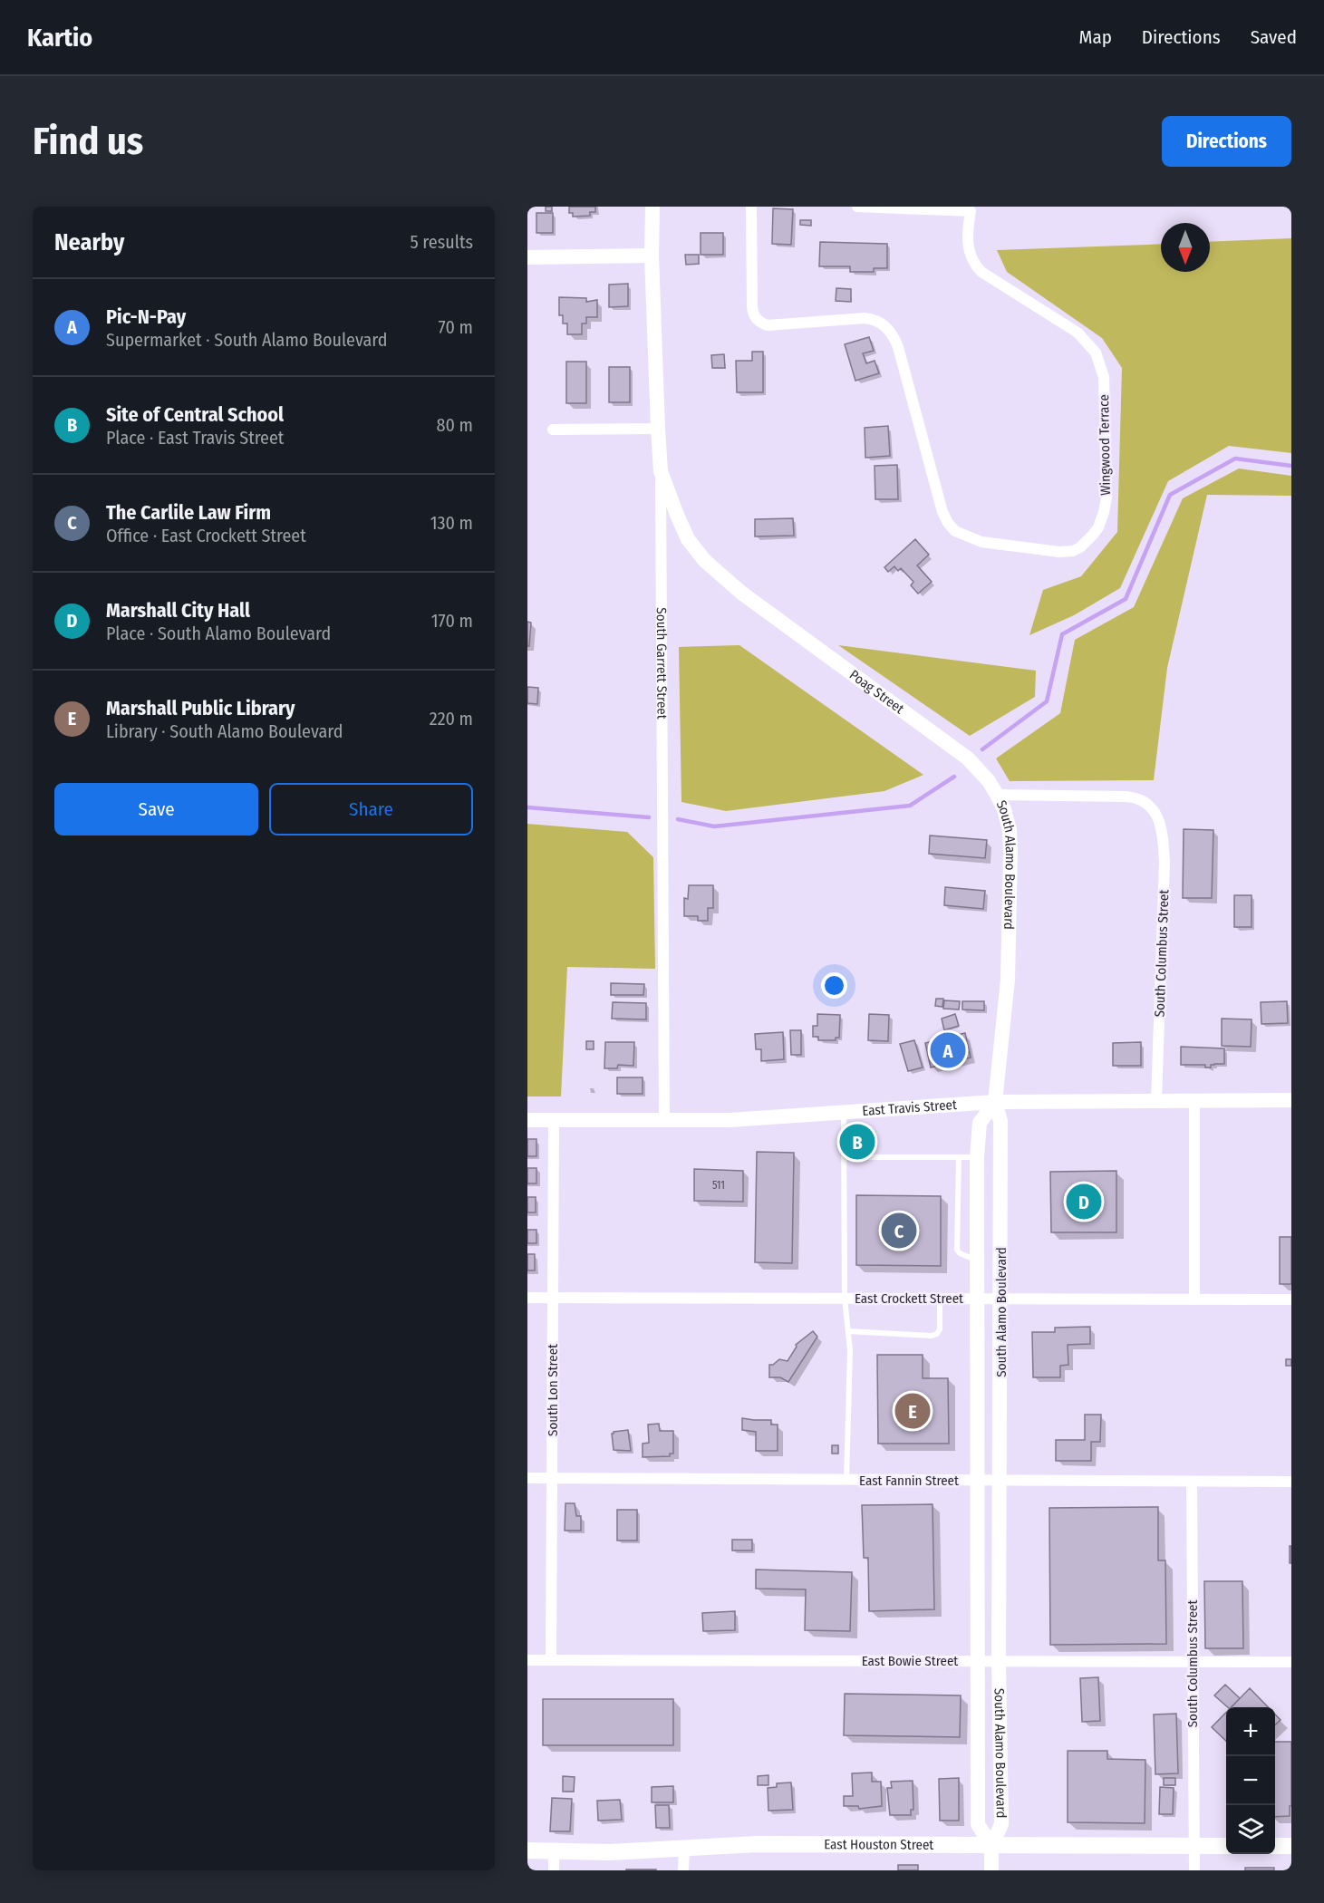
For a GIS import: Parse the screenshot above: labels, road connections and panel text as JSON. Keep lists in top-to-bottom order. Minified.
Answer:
{"streets":{"main road":["East Houston Street"],"street":["Wingwood Terrace","South Garrett Street","Poag Street","South Alamo Boulevard","South Columbus Street","East Travis Street","East Crockett Street","South Lon Street","East Fannin Street","East Bowie Street"]},"crossings":[["South Garrett Street","Poag Street"],["South Garrett Street","East Travis Street"],["Poag Street","South Alamo Boulevard"],["Poag Street","South Columbus Street"],["South Alamo Boulevard","South Columbus Street"],["South Alamo Boulevard","East Travis Street"],["South Alamo Boulevard","East Crockett Street"],["South Alamo Boulevard","East Fannin Street"],["South Alamo Boulevard","East Bowie Street"],["South Alamo Boulevard","East Houston Street"],["South Columbus Street","East Travis Street"],["South Columbus Street","East Fannin Street"],["South Columbus Street","East Bowie Street"],["South Columbus Street","East Houston Street"],["East Travis Street","South Lon Street"],["East Crockett Street","South Lon Street"],["South Lon Street","East Fannin Street"],["South Lon Street","East Bowie Street"]],"house_numbers":["511"],"north":"bottom","page":{"header":"Kartio","nav":["Map","Directions","Saved"],"buttons":["Directions",["Save","Share"]],"title":"Find us","heading":["Nearby","5 results"],"list":[{"mark":"A","name":"Pic-N-Pay","note":"Supermarket · South Alamo Boulevard","value":"70 m"},{"mark":"B","name":"Site of Central School","note":"Place · East Travis Street","value":"80 m"},{"mark":"C","name":"The Carlile Law Firm","note":"Office · East Crockett Street","value":"130 m"},{"mark":"D","name":"Marshall City Hall","note":"Place · South Alamo Boulevard","value":"170 m"},{"mark":"E","name":"Marshall Public Library","note":"Library · South Alamo Boulevard","value":"220 m"}],"pins":["A","B","D","C","E"],"map_buttons":["+","−"]}}
